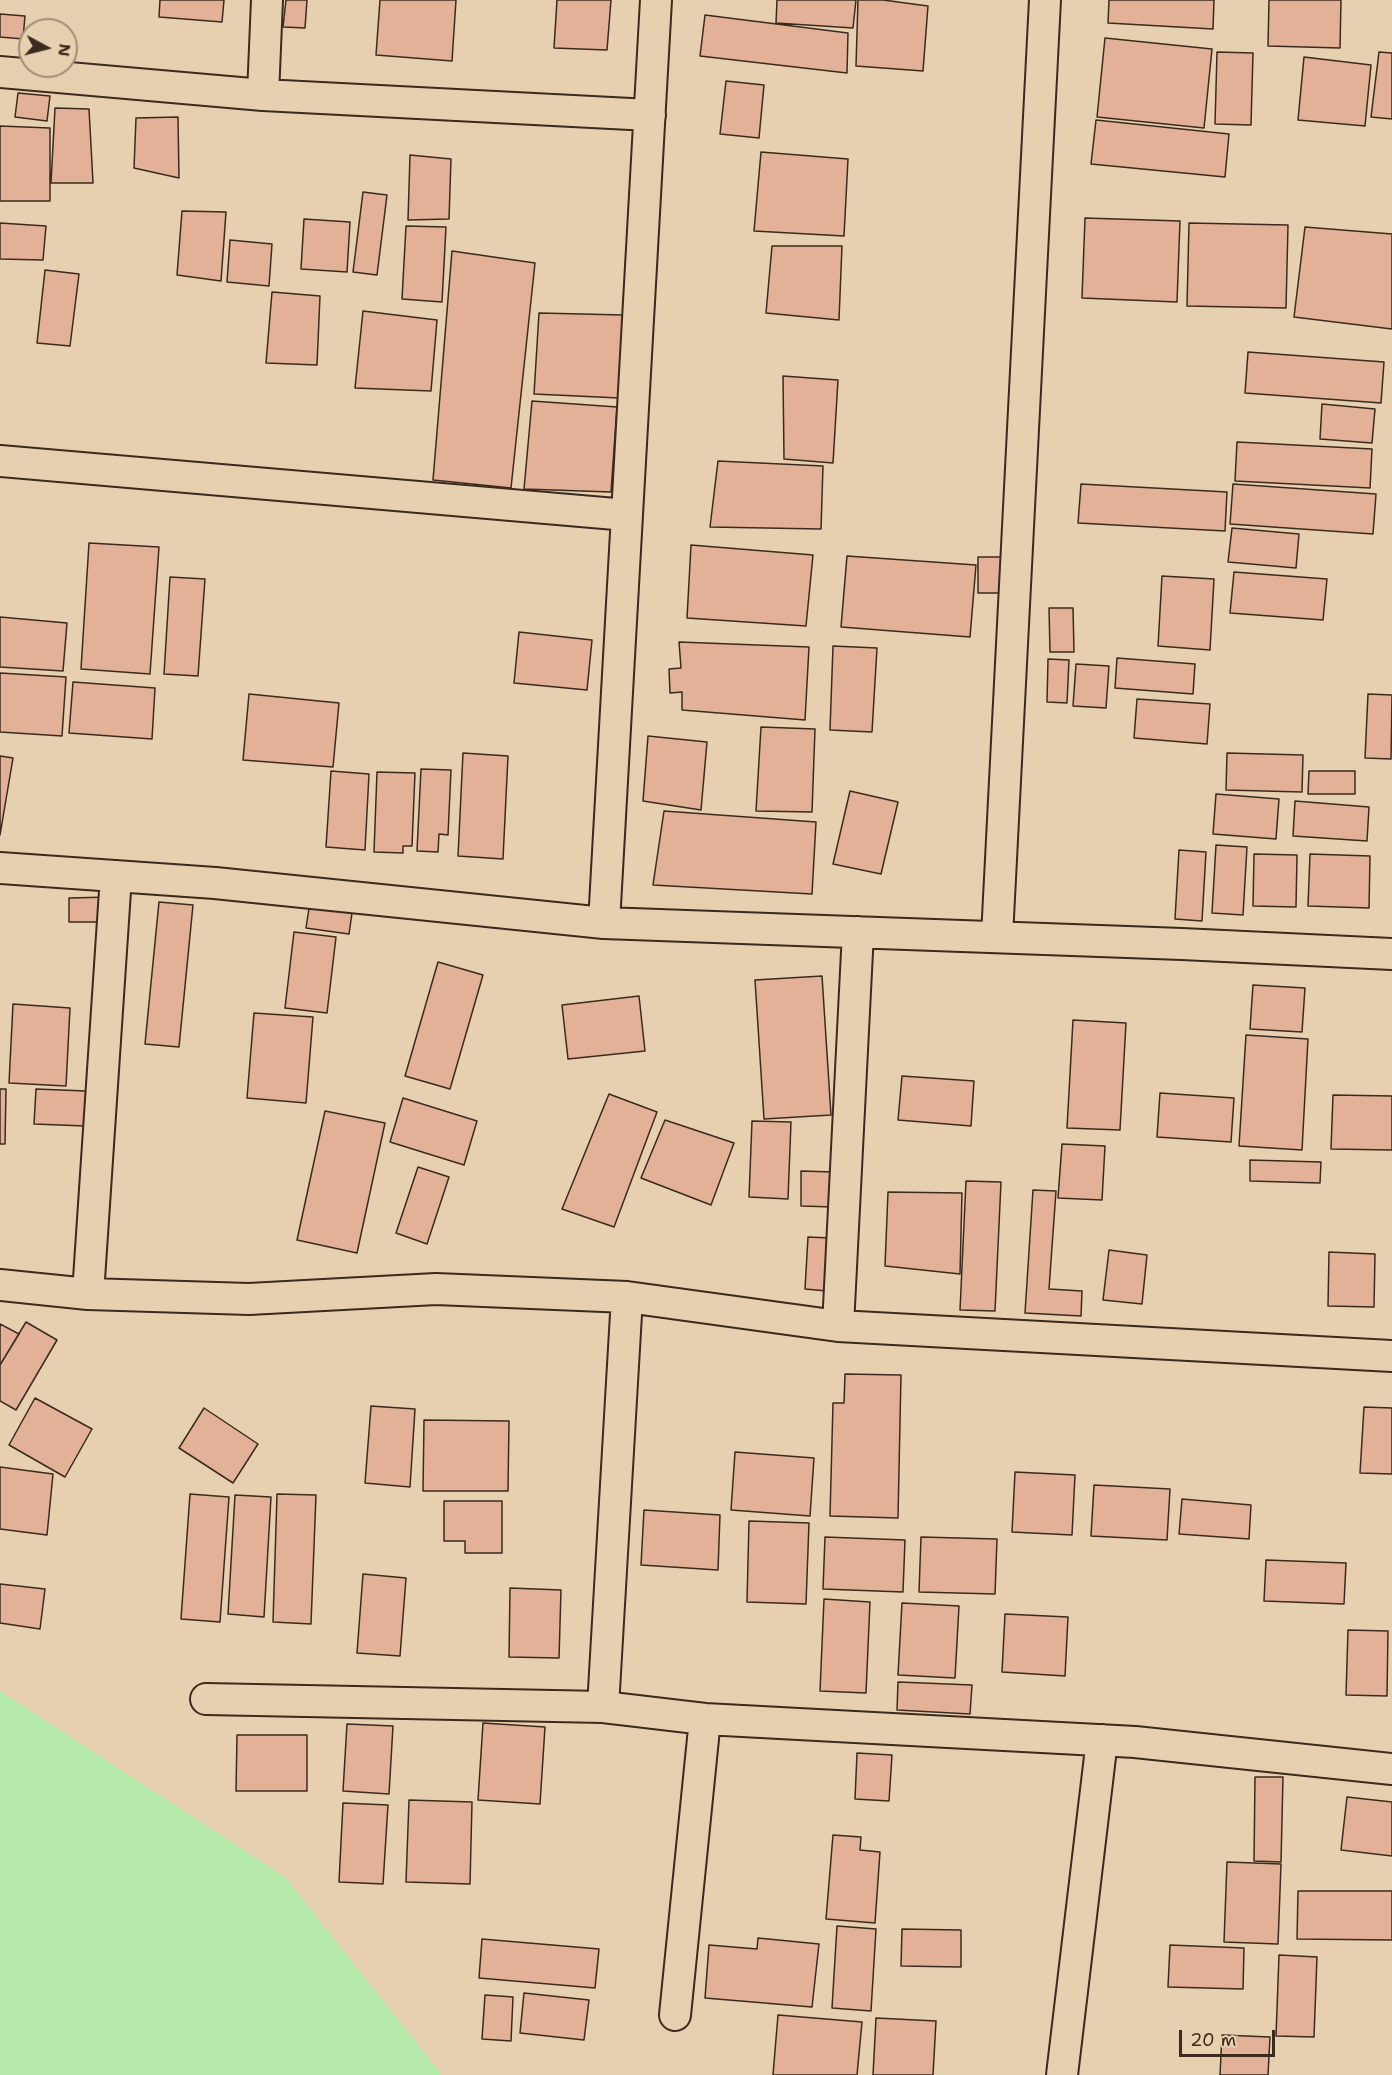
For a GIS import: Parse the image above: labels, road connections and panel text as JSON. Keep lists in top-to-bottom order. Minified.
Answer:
{"scale_bar":"20 m","north":"right"}
